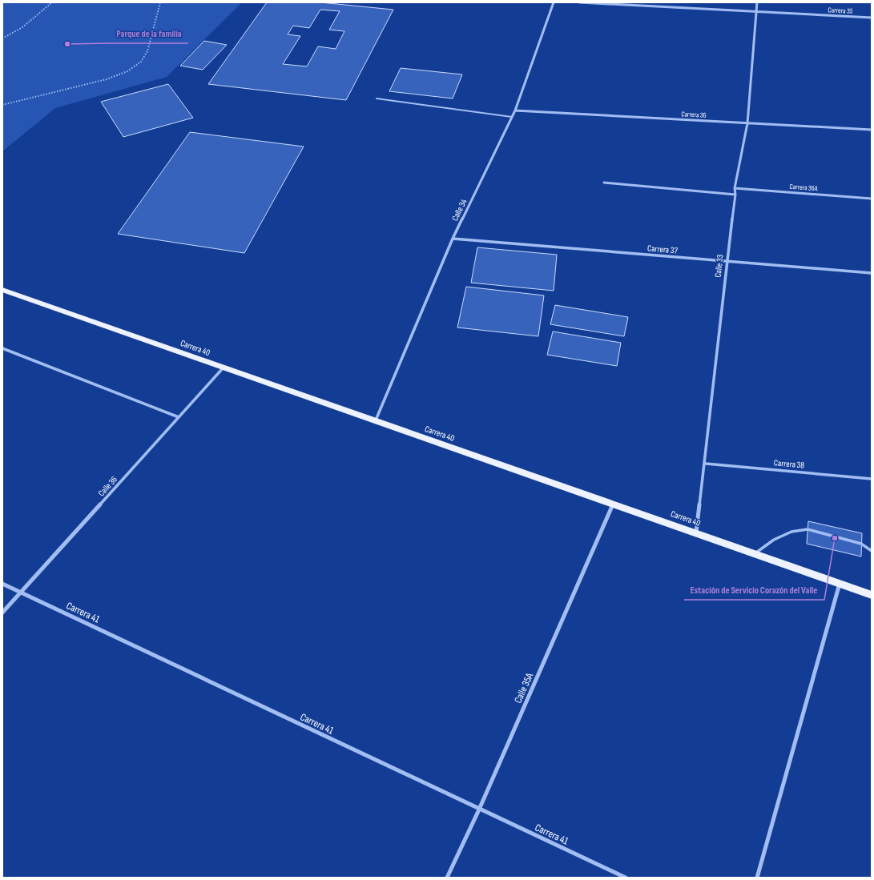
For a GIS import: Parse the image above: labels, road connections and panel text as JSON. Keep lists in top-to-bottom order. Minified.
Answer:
{"streets":{"main road":["Carrera 40"],"street":["Carrera 35","Carrera 36","Carrera 36A","Calle 34","Carrera 37","Calle 33","Carrera 38","Calle 36","Carrera 41","Calle 35A"]},"crossings":[["Carrera 35","Calle 33"],["Carrera 36","Calle 34"],["Carrera 36","Calle 33"],["Carrera 36A","Calle 33"],["Calle 34","Carrera 37"],["Calle 34","Carrera 40"],["Carrera 37","Calle 33"],["Calle 33","Carrera 40"],["Calle 33","Carrera 38"],["Carrera 40","Calle 36"],["Carrera 40","Calle 35A"],["Calle 36","Carrera 41"],["Carrera 41","Calle 35A"]],"places":["Parque de la familia","Estación de Servicio Corazón del Valle"]}
